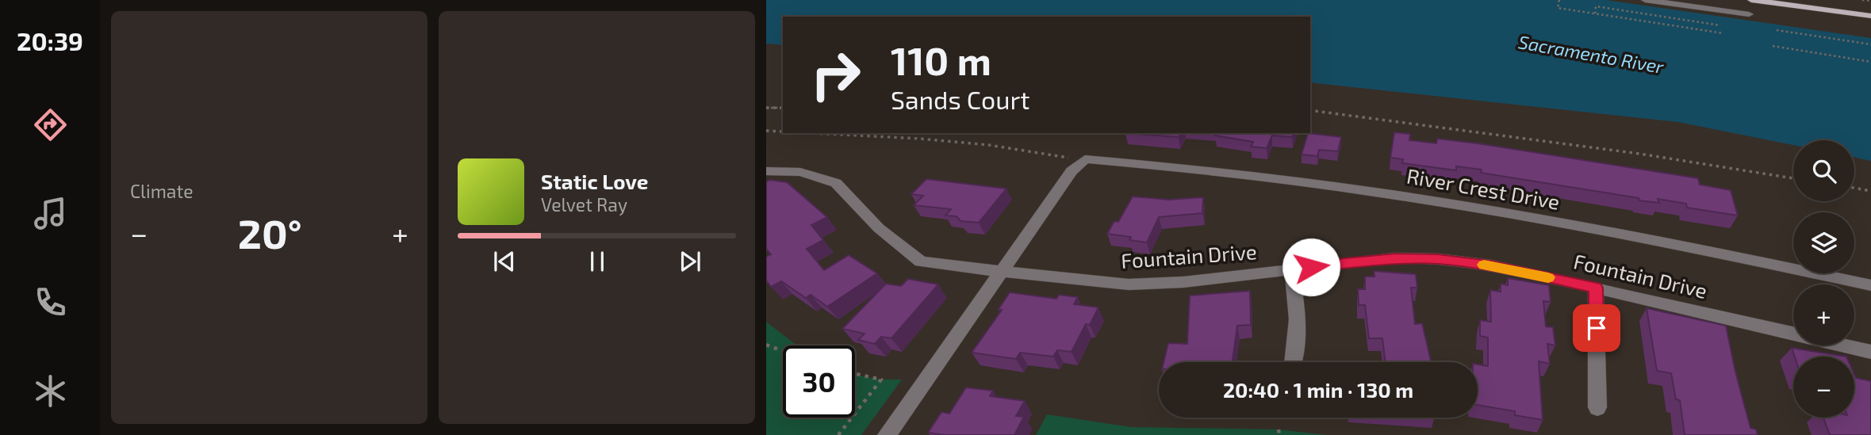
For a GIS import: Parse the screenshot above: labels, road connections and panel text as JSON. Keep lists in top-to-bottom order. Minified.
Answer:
{"streets":{"street":["River Crest Drive","Fountain Drive"]},"water":["Sacramento River"],"page":{"tabs":"20:39","tile":"Climate","turn":["110 m","Sands Court"],"map_buttons":["+","−"],"song":["Static Love","Velvet Ray"],"heat":["−","20°","+"],"limit":"30","trip":"20:40 · 1 min · 130 m"}}
